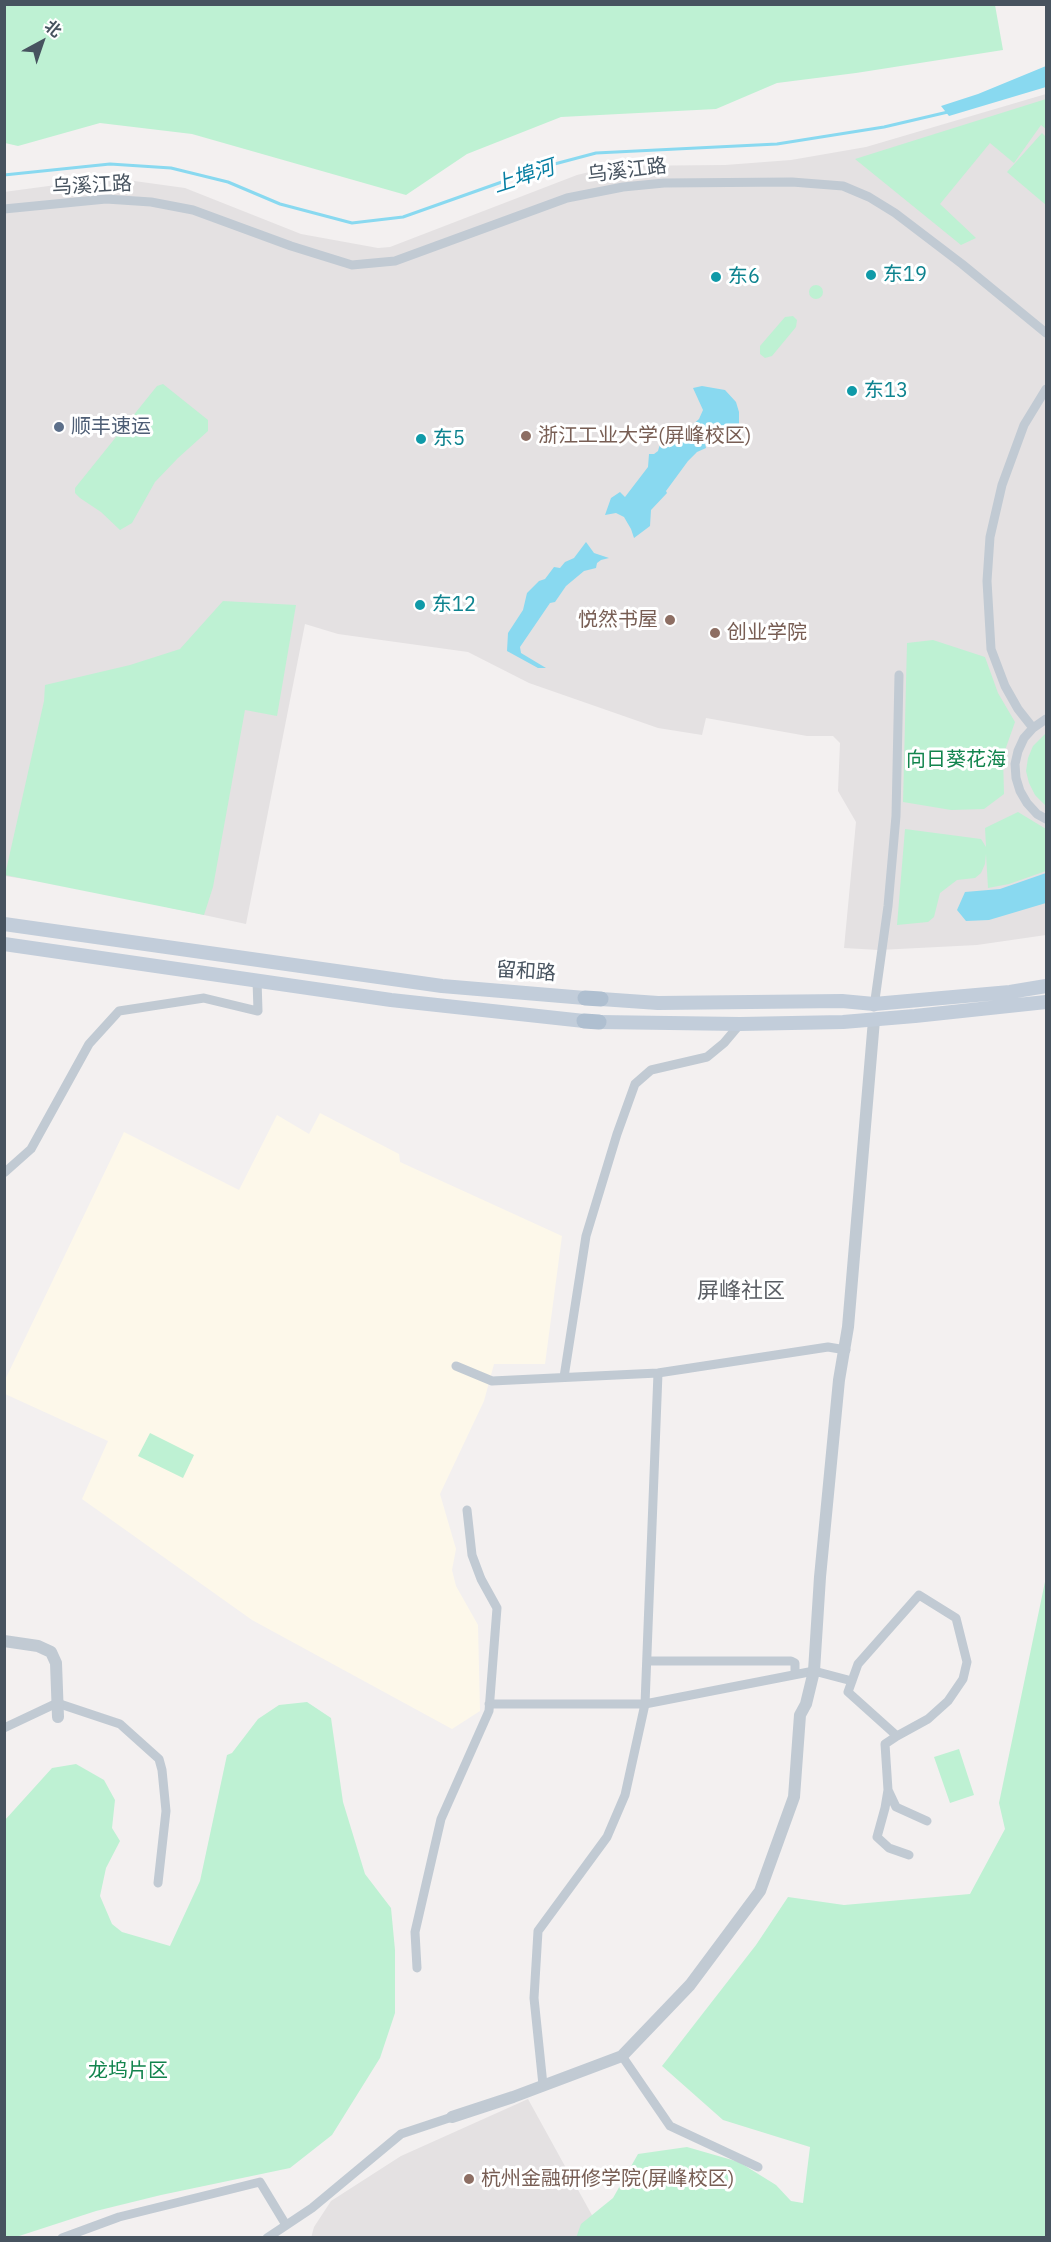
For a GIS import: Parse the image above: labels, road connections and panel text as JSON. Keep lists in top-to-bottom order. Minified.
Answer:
{"streets":{"main road":["留和路"],"street":["乌溪江路"]},"districts":["屏峰社区"],"water":["上埠河"],"parks":["向日葵花海","龙坞片区"],"places":["东19","东6","东13","顺丰速运","浙江工业大学(屏峰校区)","东5","东12","悦然书屋","创业学院","杭州金融研修学院(屏峰校区)"],"north":"top right"}
